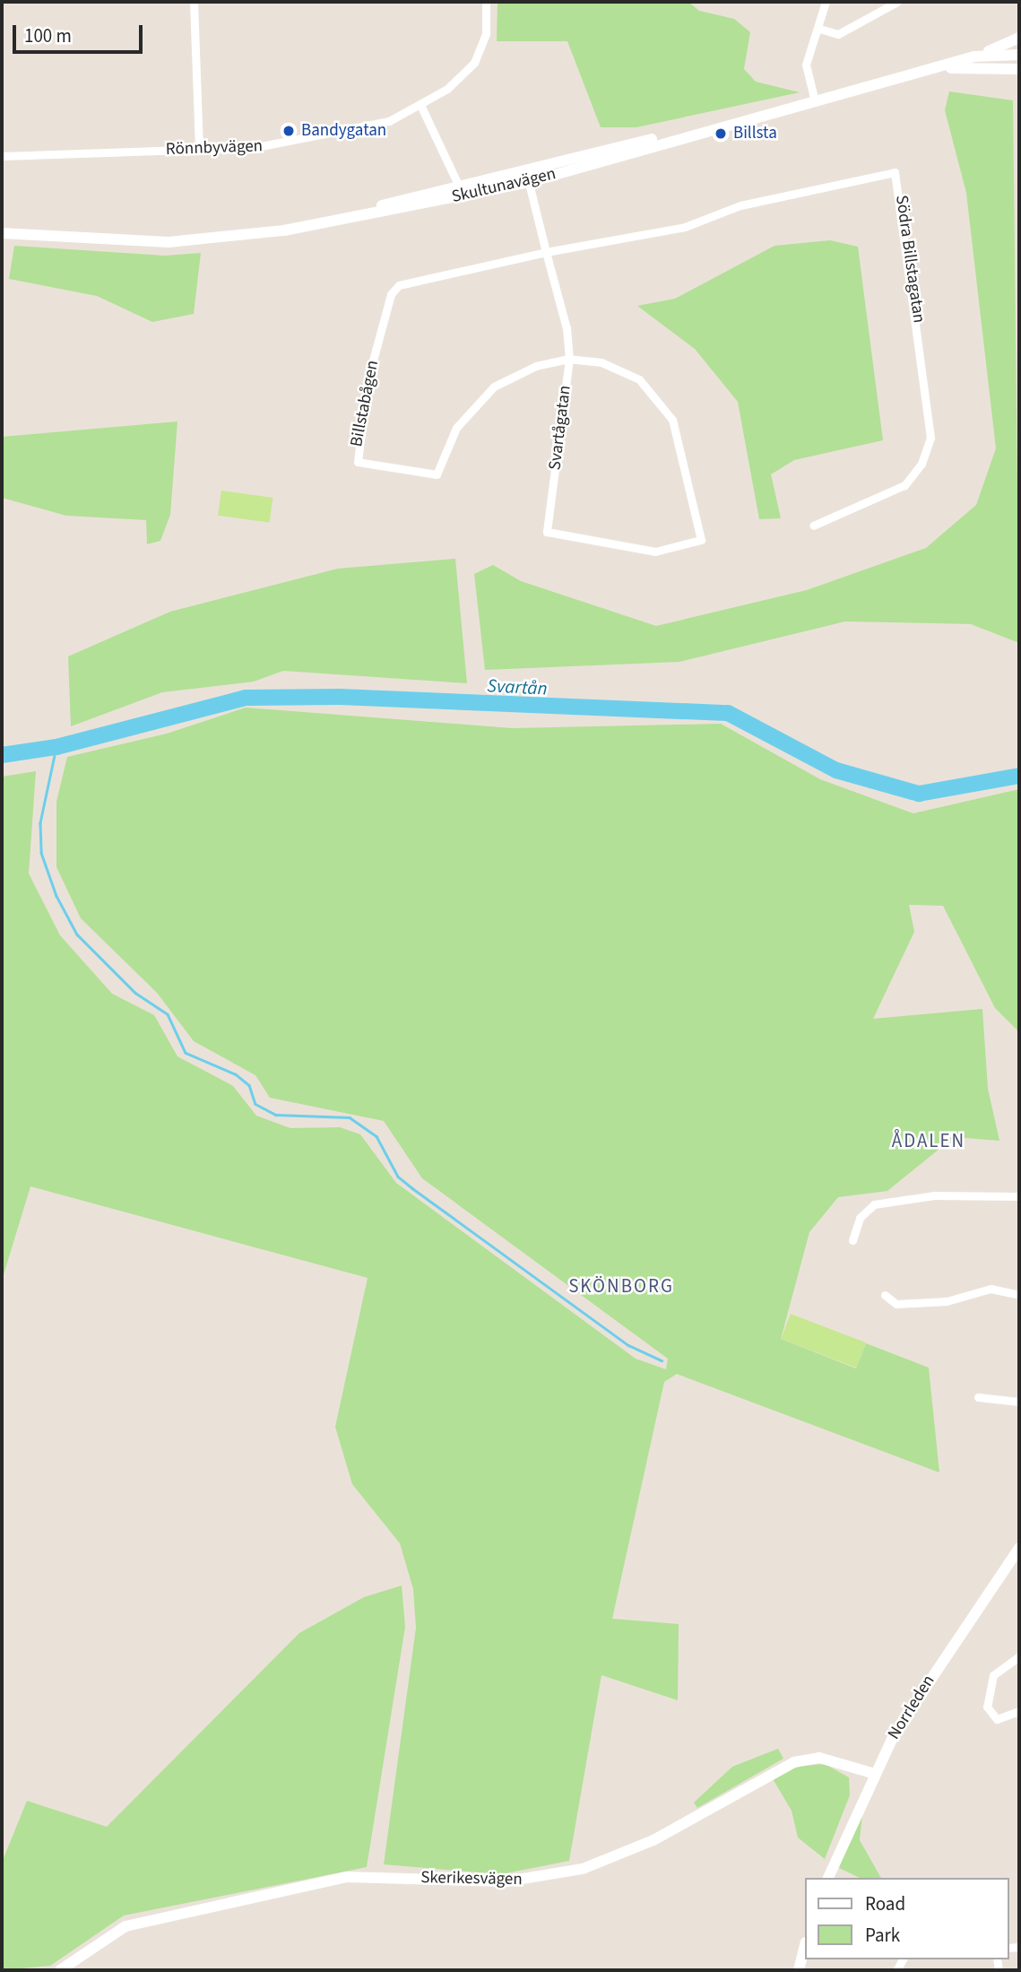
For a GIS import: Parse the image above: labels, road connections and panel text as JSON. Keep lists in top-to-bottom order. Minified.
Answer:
{"streets":{"main road":["Skultunavägen","Norrleden","Skerikesvägen"],"street":["Rönnbyvägen","Södra Billstagatan","Billstabågen","Svartågatan"]},"crossings":[["Skultunavägen","Svartågatan"],["Södra Billstagatan","Billstabågen"],["Södra Billstagatan","Svartågatan"],["Billstabågen","Svartågatan"],["Norrleden","Skerikesvägen"]],"districts":["ÅDALEN","SKÖNBORG"],"water":["Svartån"],"places":["Bandygatan","Billsta"],"legend":["Road","Park"],"scale_bar":"100 m"}
